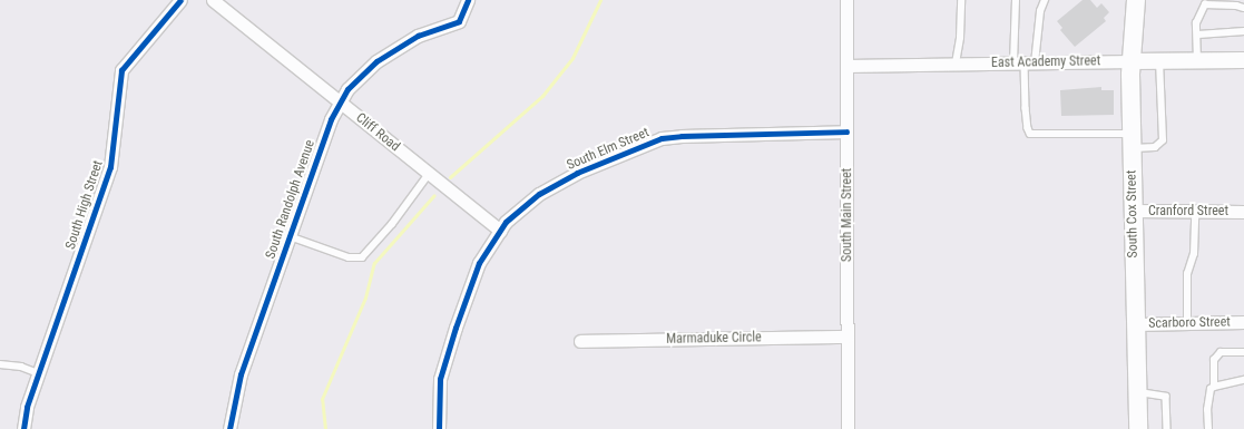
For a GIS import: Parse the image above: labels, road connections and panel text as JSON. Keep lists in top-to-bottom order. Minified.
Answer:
{"streets":{"main road":["South Cox Street"],"street":["East Academy Street","Cliff Road","South Elm Street","South Randolph Avenue","South High Street","Cranford Street","South Main Street","Scarboro Street","Marmaduke Circle"]},"crossings":[["East Academy Street","South Cox Street"],["East Academy Street","South Main Street"],["Cliff Road","South Elm Street"],["Cliff Road","South Randolph Avenue"],["South Elm Street","South Main Street"],["Cranford Street","South Cox Street"],["South Cox Street","Scarboro Street"],["South Main Street","Marmaduke Circle"]]}
